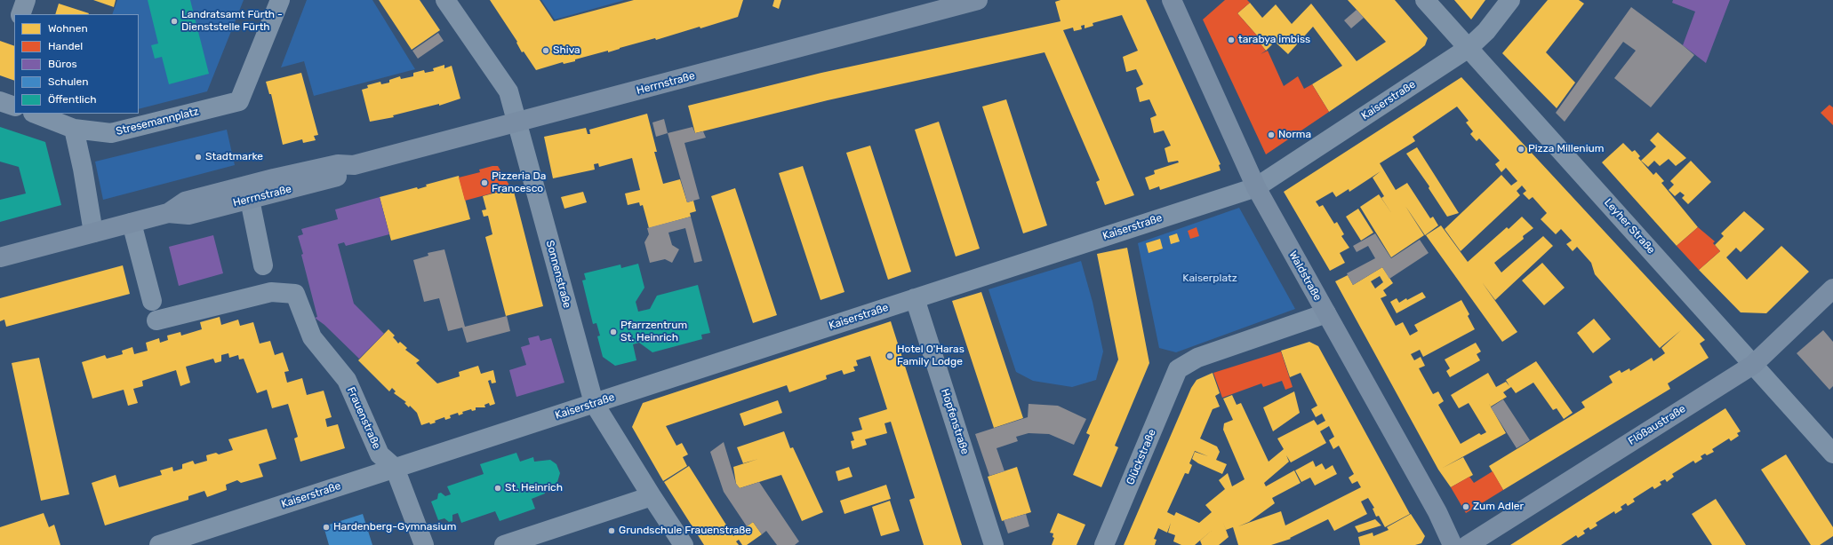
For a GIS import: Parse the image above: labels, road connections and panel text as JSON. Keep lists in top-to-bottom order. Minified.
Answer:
{"streets":{"street":["Herrnstraße","Kaiserstraße","Stresemannplatz","Leyher Straße","Sonnenstraße","Waldstraße","Frauenstraße","Hopfenstraße","Flößaustraße","Glückstraße"]},"crossings":[["Herrnstraße","Sonnenstraße"],["Kaiserstraße","Leyher Straße"],["Kaiserstraße","Sonnenstraße"],["Kaiserstraße","Waldstraße"],["Kaiserstraße","Frauenstraße"],["Kaiserstraße","Hopfenstraße"],["Leyher Straße","Flößaustraße"],["Waldstraße","Glückstraße"]],"parks":["Kaiserplatz"],"places":["Landratsamt Fürth - Dienststelle Fürth","tarabya imbiss","Shiva","Norma","Pizza Millenium","Stadtmarke","Pizzeria Da Francesco","Pfarrzentrum St. Heinrich","Hotel O'Haras Family Lodge","St. Heinrich","Zum Adler","Hardenberg-Gymnasium","Grundschule Frauenstraße"],"legend":["Wohnen","Handel","Büros","Schulen","Öffentlich"]}
